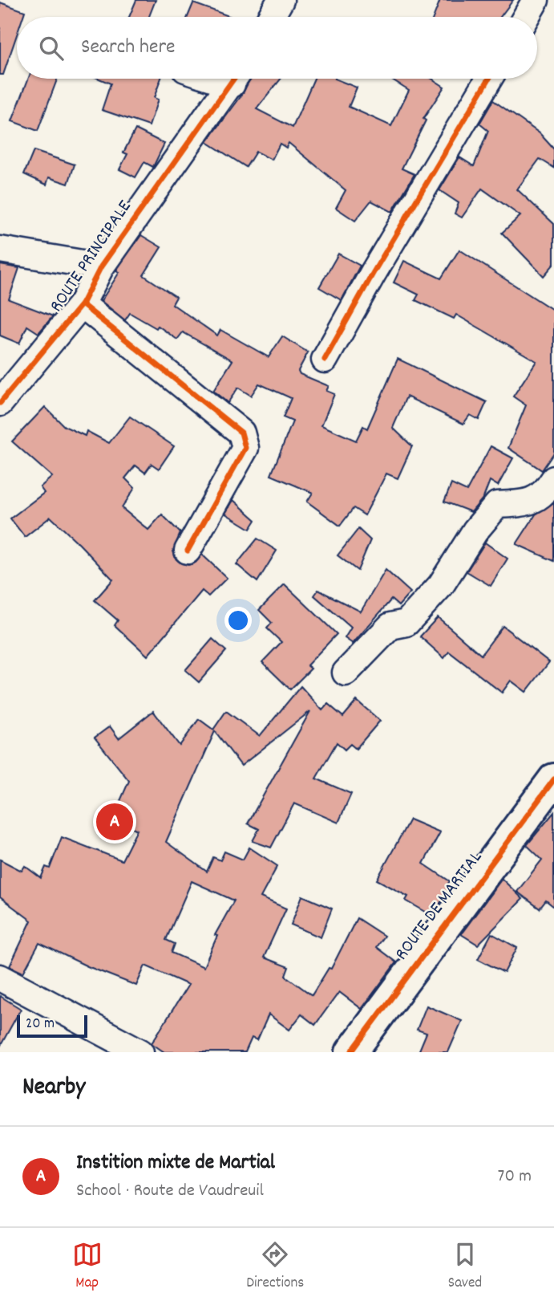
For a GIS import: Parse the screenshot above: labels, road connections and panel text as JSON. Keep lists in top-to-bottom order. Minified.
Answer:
{"streets":{"street":["ROUTE PRINCIPALE","ROUTE DE MARTIAL"]},"scale_bar":"20 m","page":{"search":"Search here","pins":"A","scale":"20 m","heading":"Nearby","list":[{"mark":"A","name":"Instition mixte de Martial","note":"School · Route de Vaudreuil","value":"70 m"}],"nav":["Map","Directions","Saved"]}}
